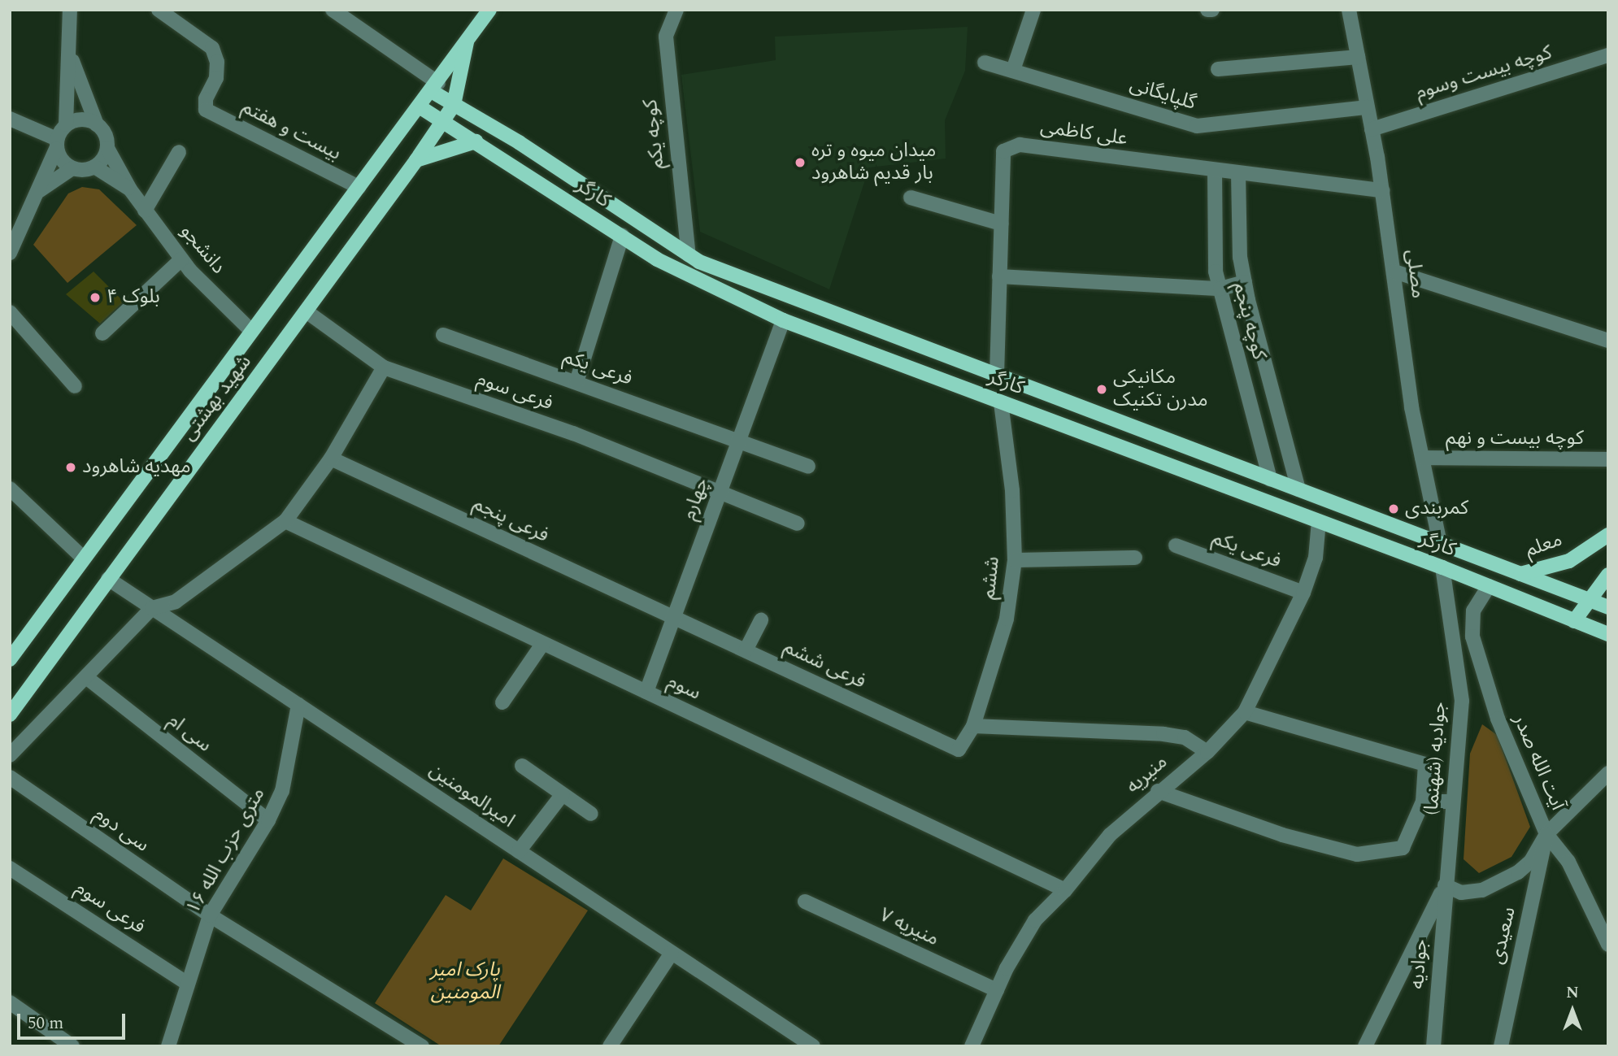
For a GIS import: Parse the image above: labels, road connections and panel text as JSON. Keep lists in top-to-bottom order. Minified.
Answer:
{"streets":{"main road":["کارگر","شهید بهشتی","معلم"],"street":["کوچه بیست وسوم","گلپایگانی","بیست و هفتم","علی کاظمی","کوچه یکم","دانشجو","مصلی","کوچه پنجم","فرعی یکم","فرعی سوم","کوچه بیست و نهم","چهارم","فرعی پنجم","ششم","فرعی ششم","سوم","سی ام","جوادیه (شهنما)","آیت الله صدر","منیریه","امیرالمومنین","سی دوم","۱۶ متری حزب الله","منیریه ۷","سعیدی","جوادیه"]},"crossings":[["کوچه بیست وسوم","مصلی"],["گلپایگانی","مصلی"],["بیست و هفتم","شهید بهشتی"],["علی کاظمی","کارگر"],["علی کاظمی","مصلی"],["علی کاظمی","کوچه پنجم"],["کوچه یکم","کارگر"],["کارگر","مصلی"],["کارگر","کوچه پنجم"],["کارگر","شهید بهشتی"],["کارگر","چهارم"],["کارگر","معلم"],["کارگر","ششم"],["کارگر","جوادیه (شهنما)"],["کارگر","آیت الله صدر"],["کارگر","منیریه"],["دانشجو","شهید بهشتی"],["مصلی","کوچه بیست و نهم"],["فرعی یکم","چهارم"],["فرعی یکم","منیریه"],["فرعی سوم","شهید بهشتی"],["فرعی سوم","چهارم"],["فرعی سوم","۱۶ متری حزب الله"],["شهید بهشتی","امیرالمومنین"],["چهارم","فرعی پنجم"],["چهارم","فرعی ششم"],["چهارم","سوم"],["فرعی پنجم","فرعی ششم"],["ششم","فرعی ششم"],["سوم","منیریه"],["سی ام","۱۶ متری حزب الله"],["جوادیه (شهنما)","جوادیه"],["آیت الله صدر","سعیدی"],["منیریه","منیریه ۷"],["امیرالمومنین","۱۶ متری حزب الله"],["سی دوم","۱۶ متری حزب الله"]],"parks":["پارک امیر المومنین"],"places":["میدان میوه و تره بار قدیم شاهرود","بلوک ۴","مکانیکی مدرن تکنیک","مهدیه شاهرود","کمربندی"],"scale_bar":"50 m","north":"top"}
